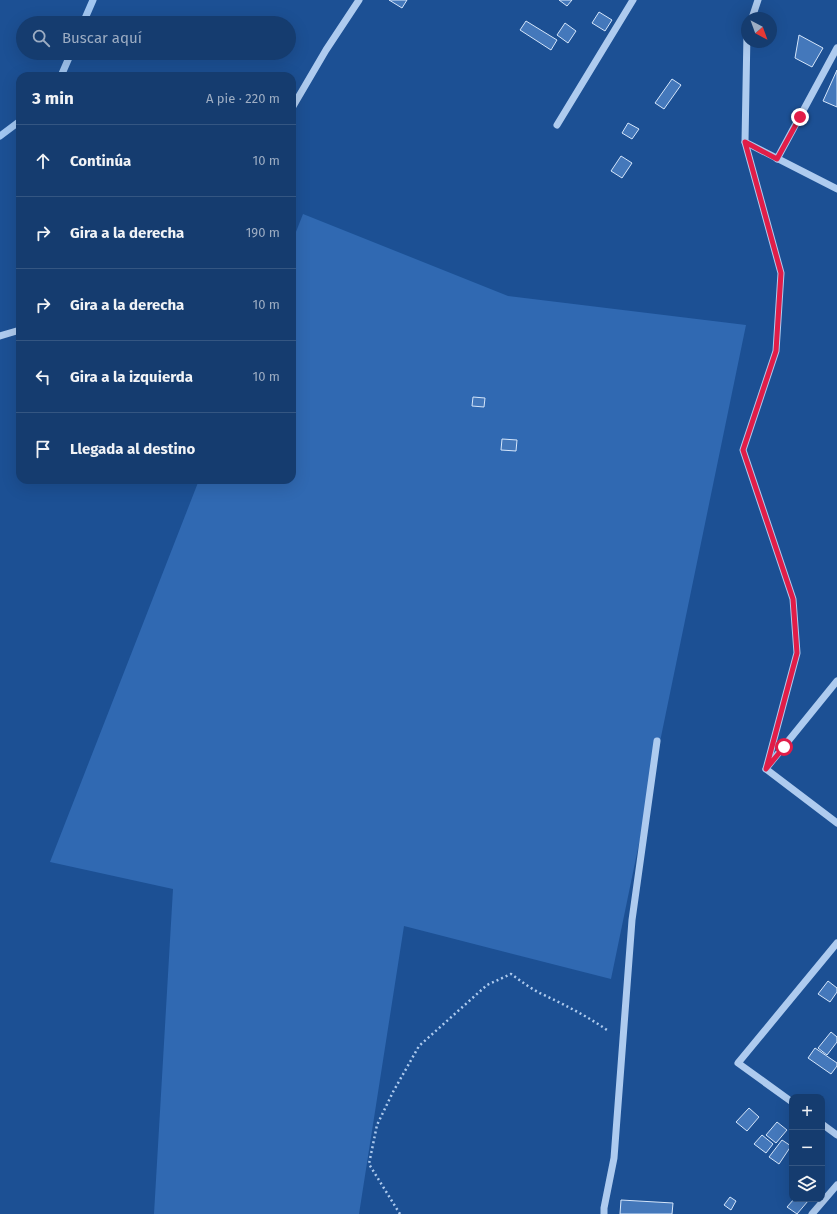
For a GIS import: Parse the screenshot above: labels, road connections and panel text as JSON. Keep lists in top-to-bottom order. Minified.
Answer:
{"north":"bottom right","page":{"search":"Buscar aquí","heading":["3 min","A pie · 220 m"],"list":[["Continúa","10 m"],["Gira a la derecha","190 m"],["Gira a la derecha","10 m"],["Gira a la izquierda","10 m"],"Llegada al destino"],"map_buttons":["+","−"]}}
